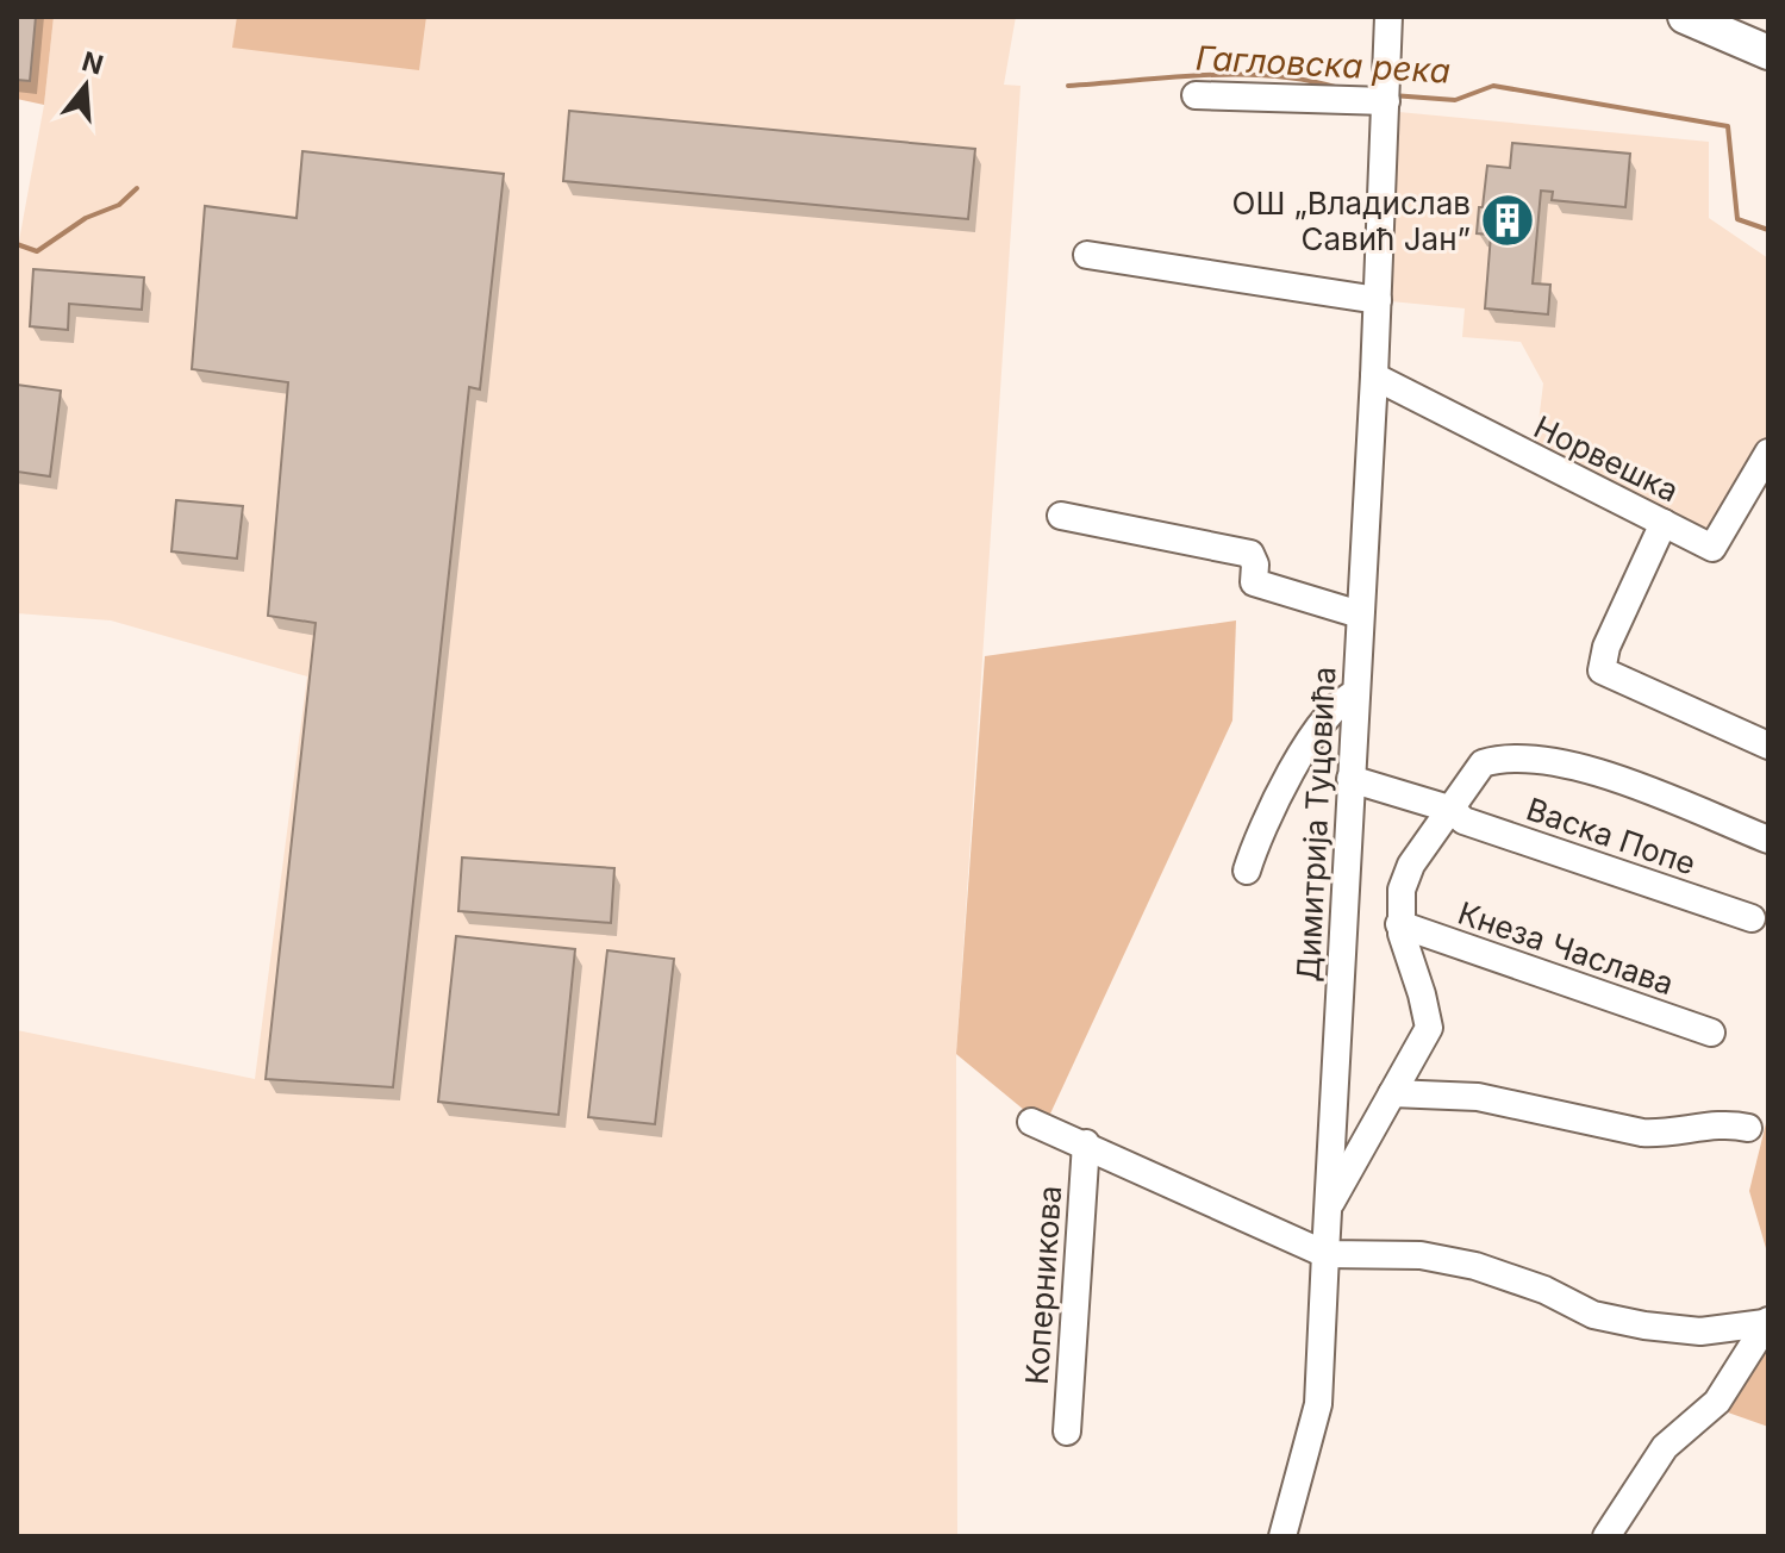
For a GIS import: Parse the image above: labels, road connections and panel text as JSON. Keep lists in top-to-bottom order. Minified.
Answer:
{"streets":{"street":["Норвешка","Димитрија Туцовића","Васка Попе","Кнеза Часлава","Коперникова"]},"crossings":[["Норвешка","Димитрија Туцовића"],["Димитрија Туцовића","Васка Попе"]],"water":["Гагловска река"],"places":{"building":["ОШ „Владислав Савић Јан”"]},"north":"top"}
